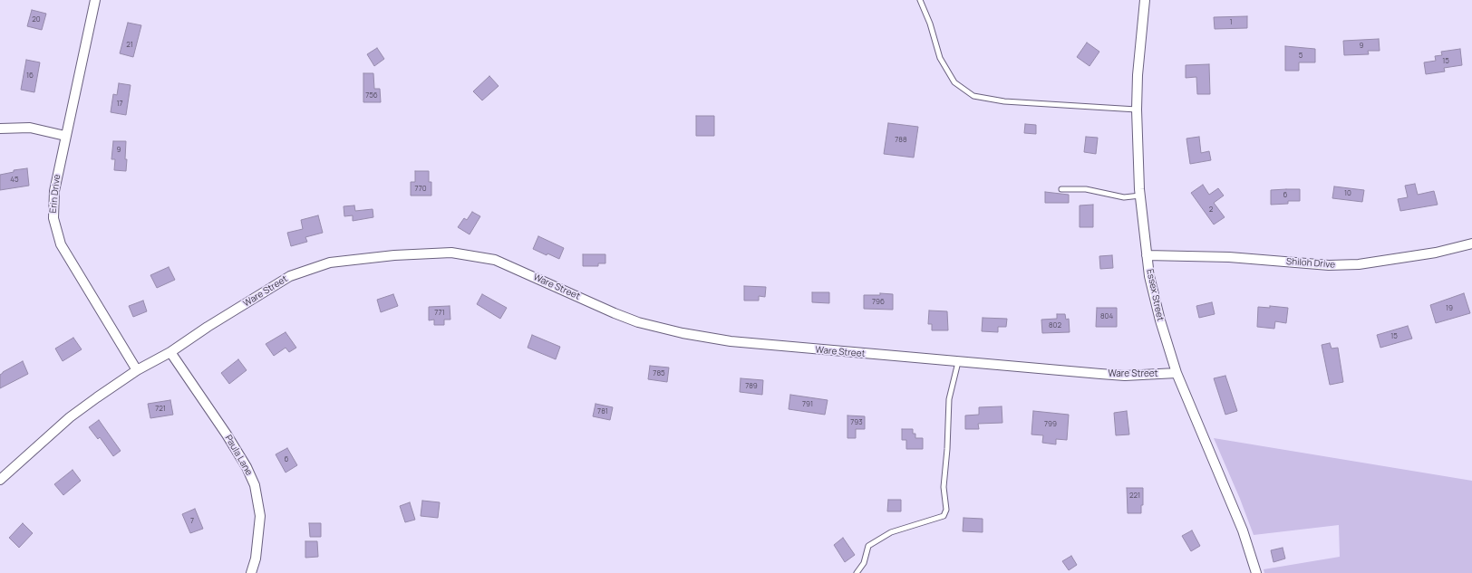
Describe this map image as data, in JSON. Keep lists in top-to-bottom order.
{
  "streets": {
    "street": [
      "Erin Drive",
      "Shiloh Drive",
      "Ware Street",
      "Essex Street",
      "Paula Lane"
    ]
  },
  "crossings": [
    ["Erin Drive", "Ware Street"],
    ["Shiloh Drive", "Essex Street"],
    ["Ware Street", "Essex Street"],
    ["Ware Street", "Paula Lane"]
  ],
  "house_numbers": [
    "20",
    "1",
    "21",
    "9",
    "5",
    "15",
    "16",
    "756",
    "17",
    "788",
    "9",
    "45",
    "770",
    "10",
    "6",
    "2",
    "796",
    "19",
    "771",
    "804",
    "802",
    "15",
    "785",
    "789",
    "791",
    "721",
    "781",
    "793",
    "799",
    "6",
    "221",
    "7"
  ]
}
